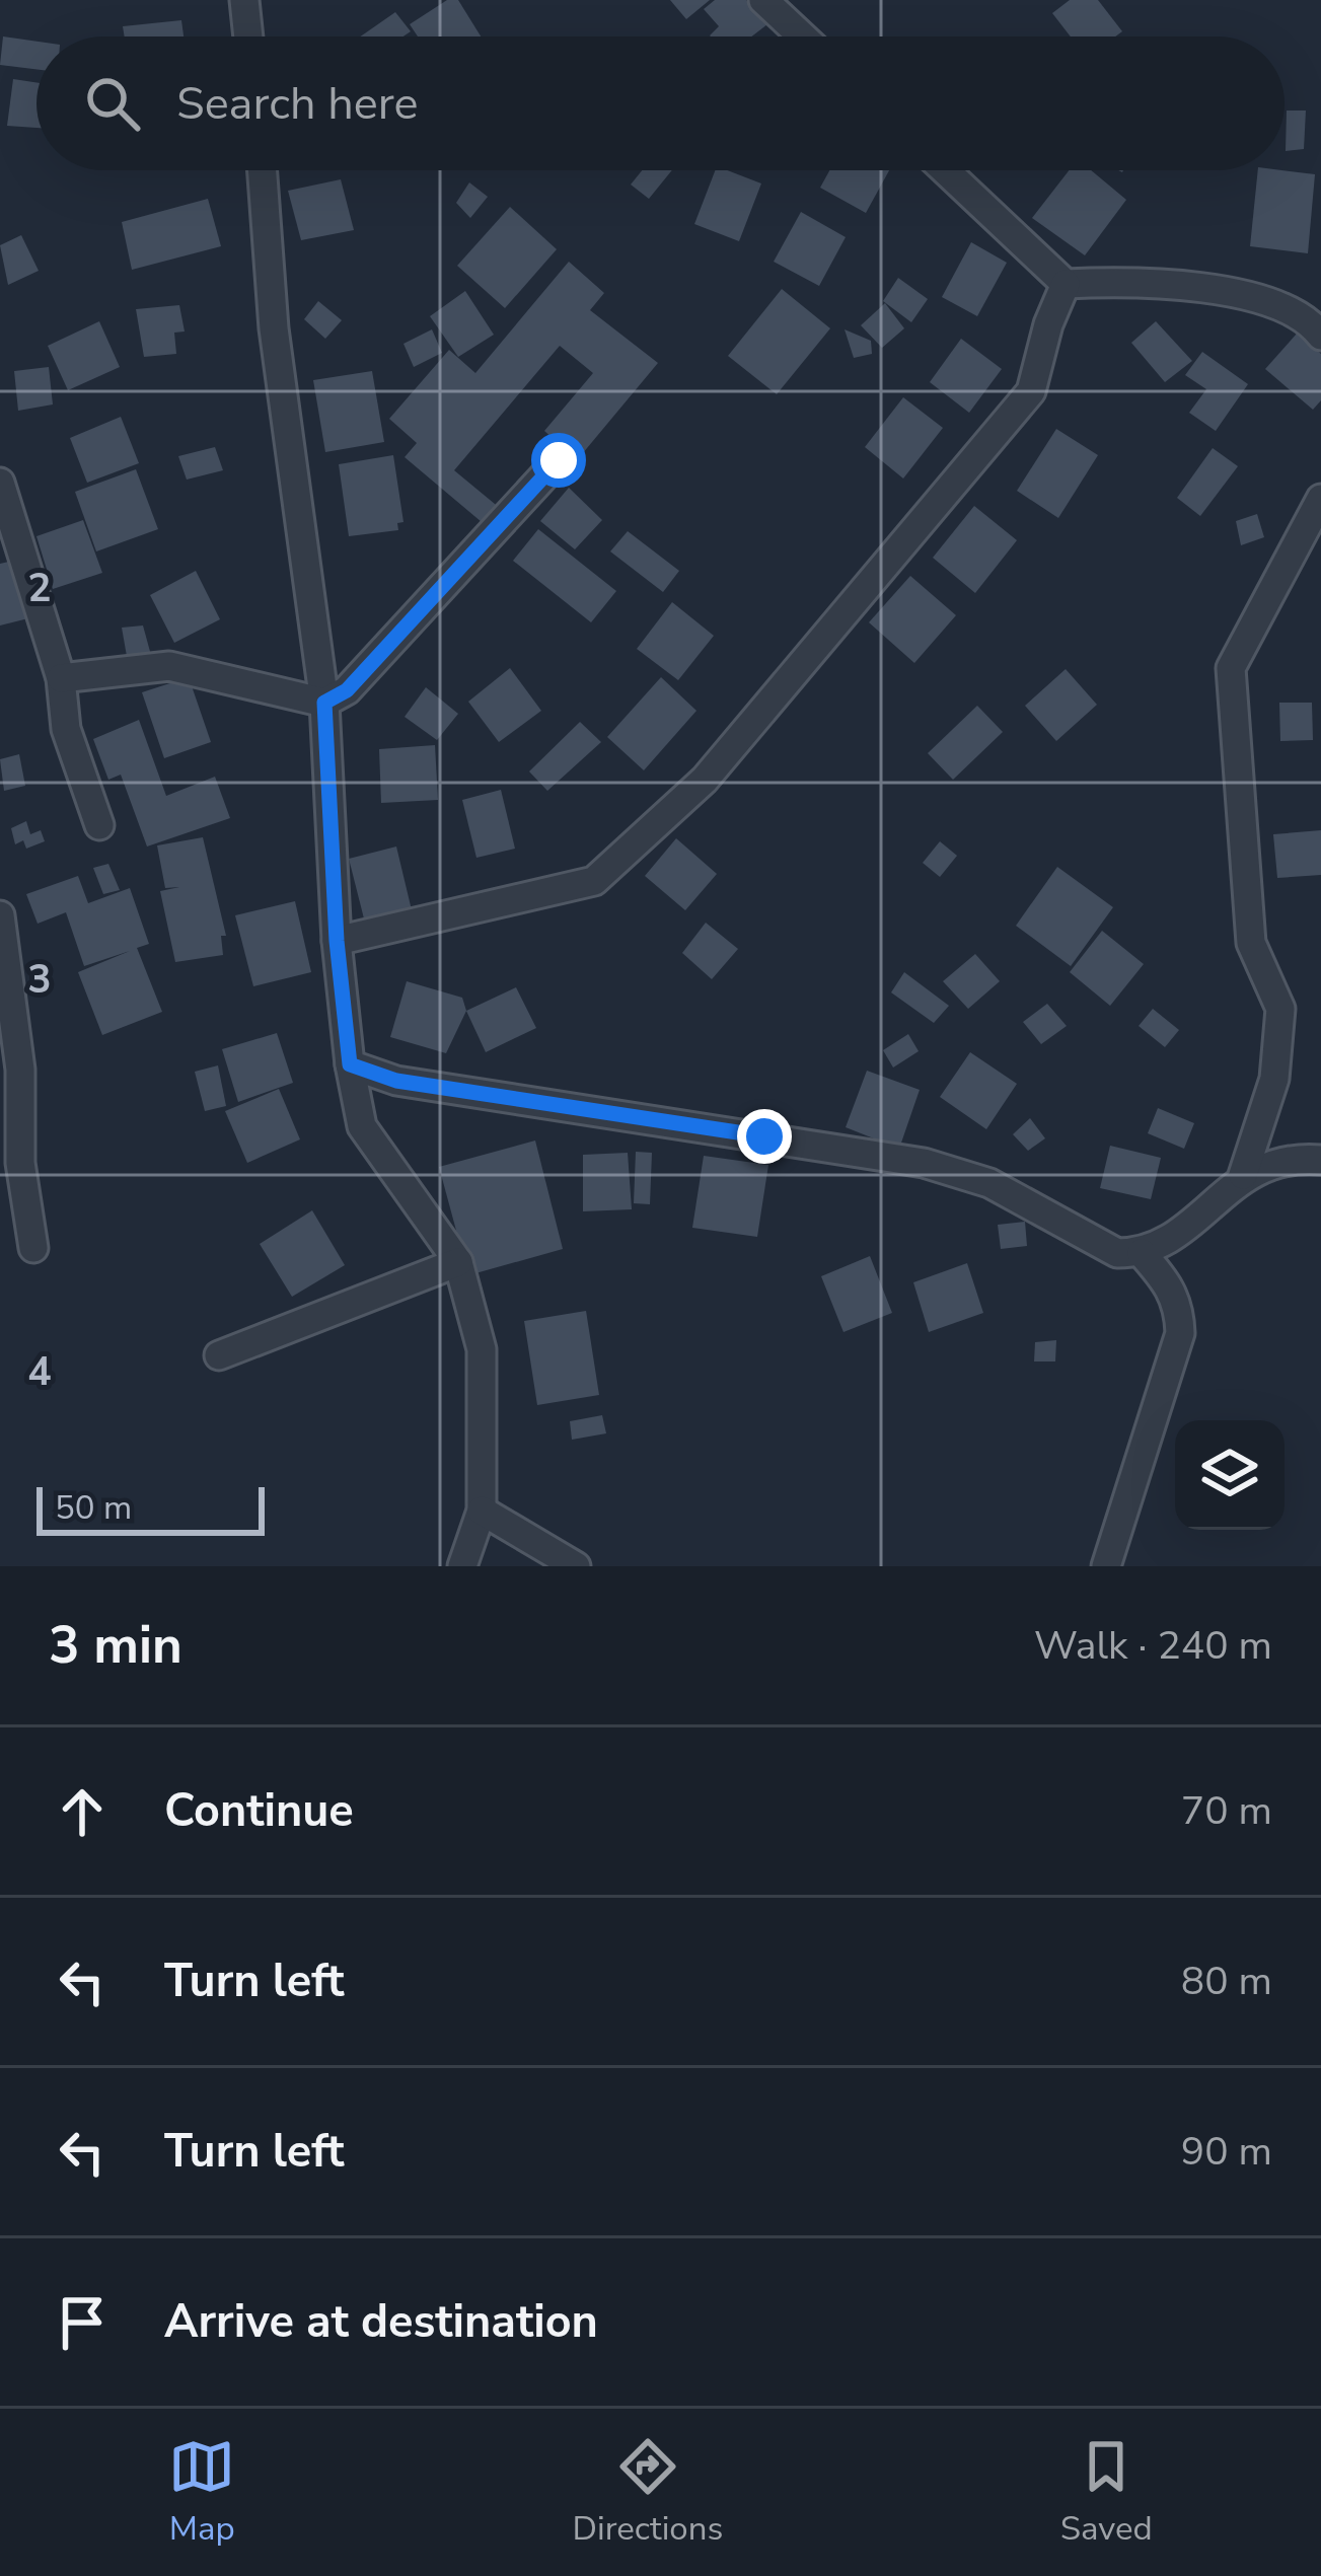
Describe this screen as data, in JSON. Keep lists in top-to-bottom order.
{
  "scale_bar": "50 m",
  "page": {
    "search": "Search here",
    "scale": "50 m",
    "heading": ["3 min", "Walk · 240 m"],
    "list": [
      ["Continue", "70 m"],
      ["Turn left", "80 m"],
      ["Turn left", "90 m"],
      "Arrive at destination"
    ],
    "nav": ["Map", "Directions", "Saved"]
  },
  "grid": {
    "rows": ["2", "3", "4"]
  }
}
